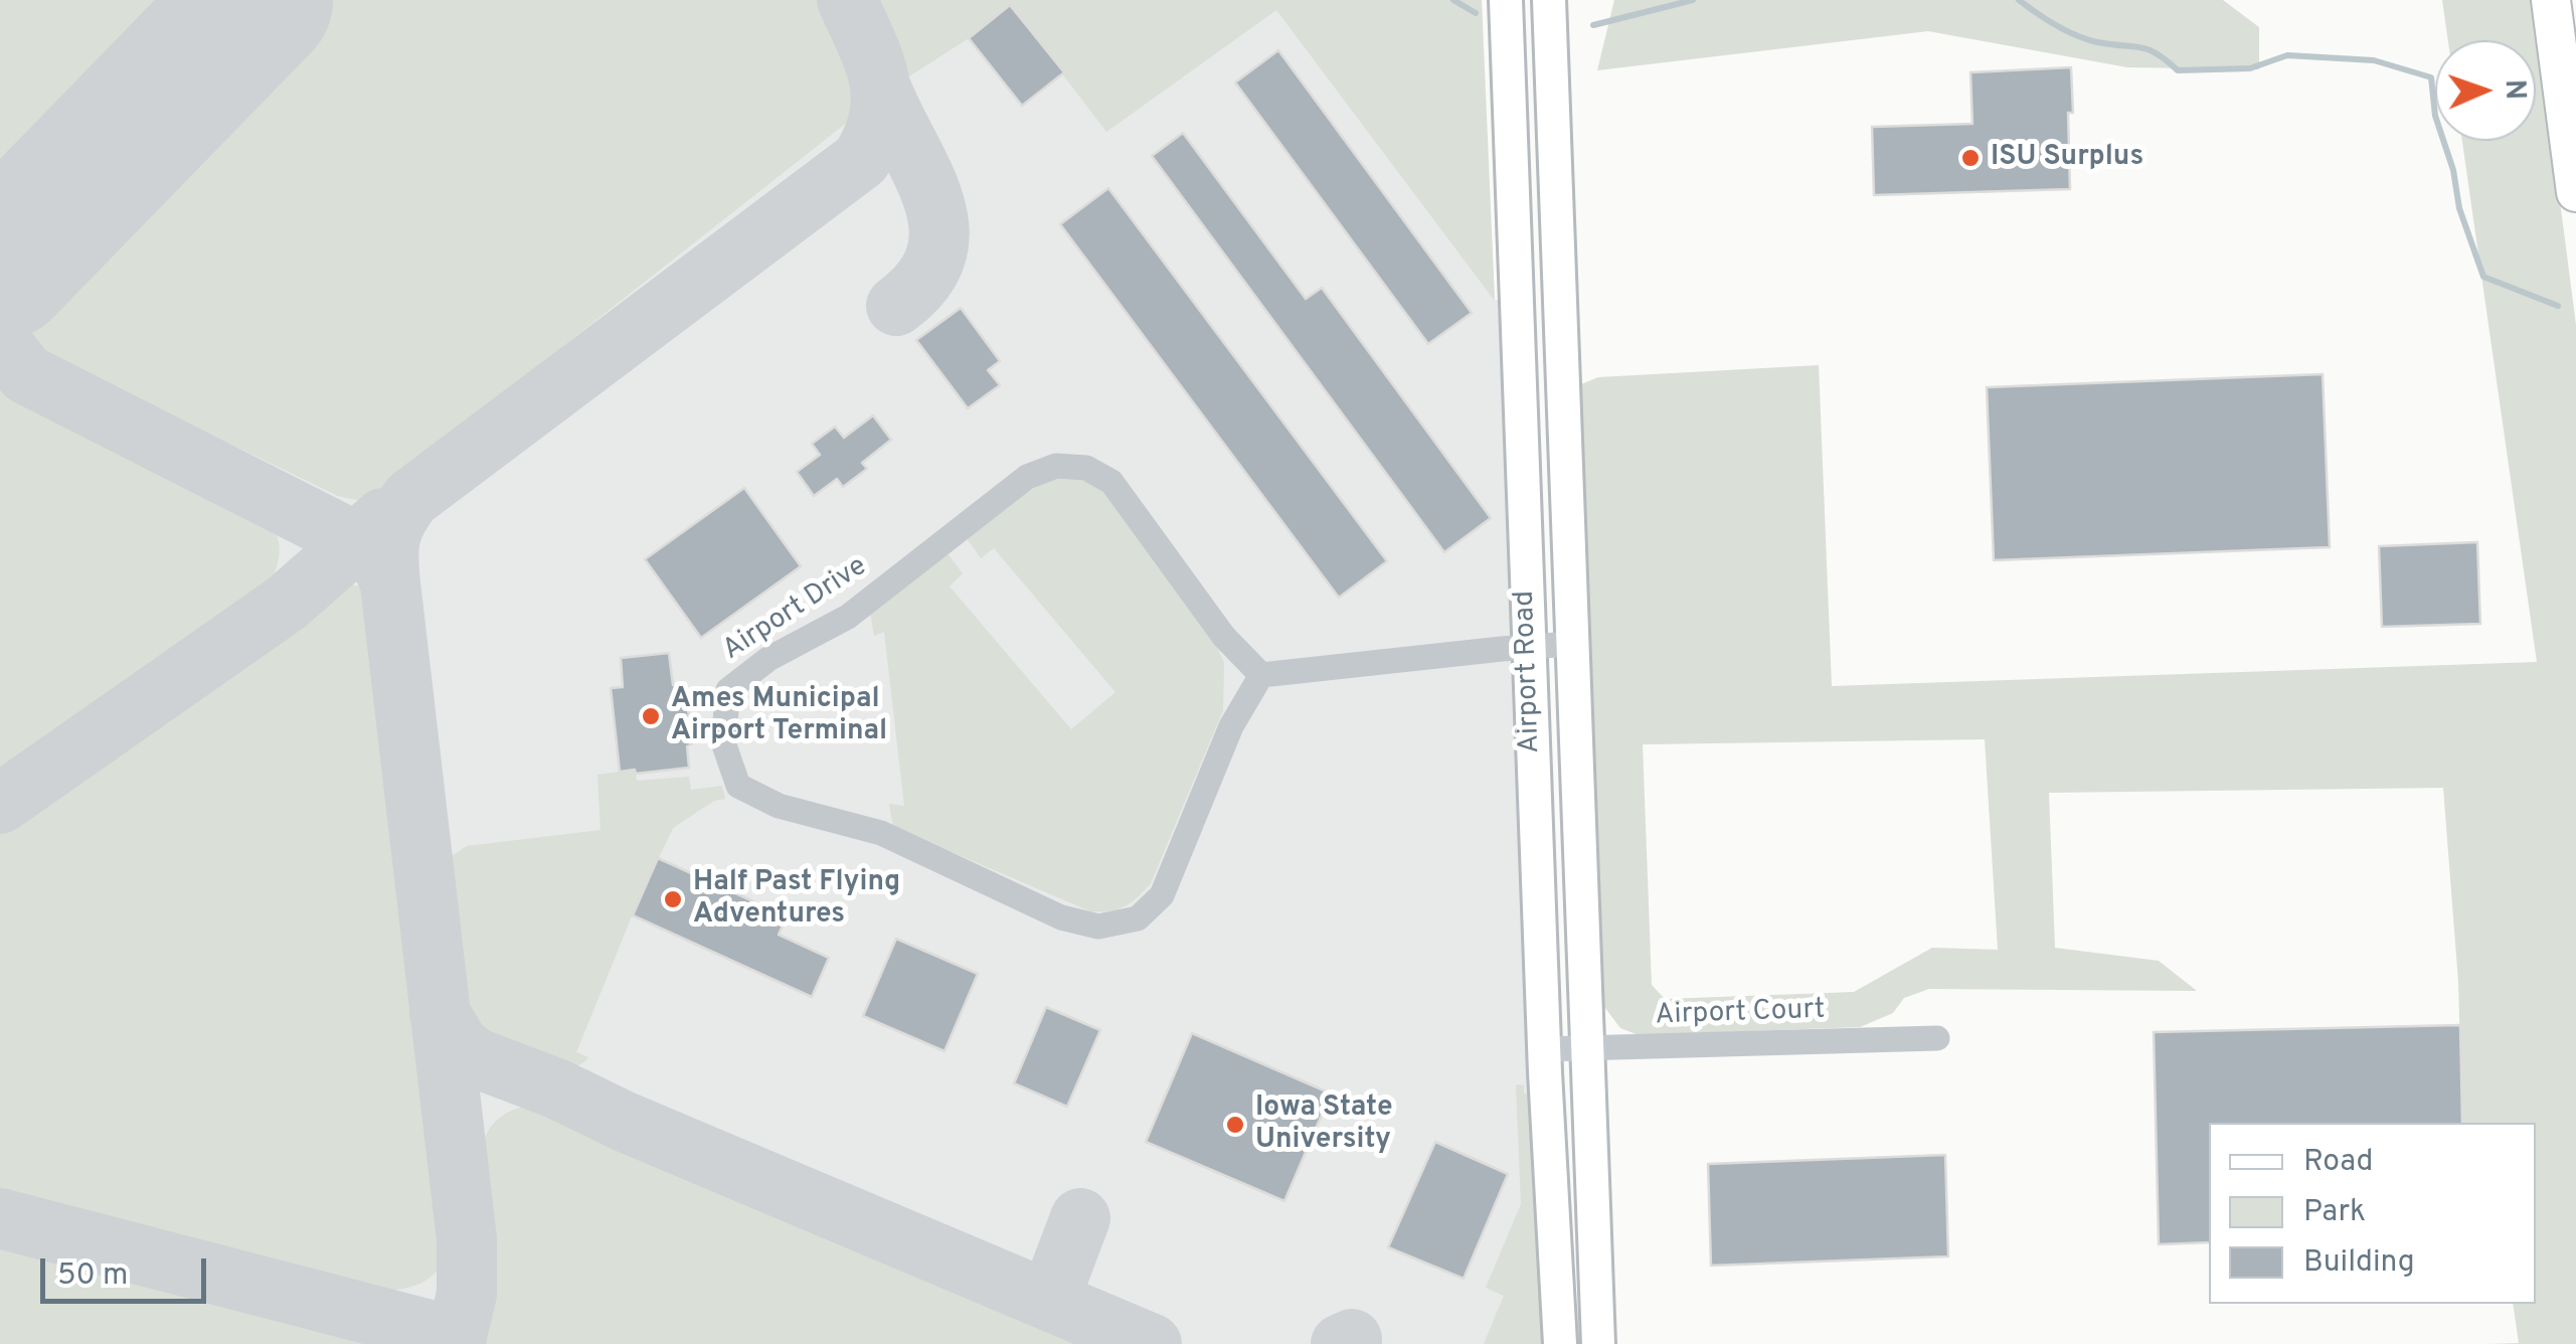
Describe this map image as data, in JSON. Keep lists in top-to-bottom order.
{
  "streets": {
    "main road": ["Airport Road"],
    "street": ["Airport Drive", "Airport Court"]
  },
  "crossings": [
    ["Airport Road", "Airport Court"]
  ],
  "places": [
    "ISU Surplus",
    "Ames Municipal Airport Terminal",
    "Half Past Flying Adventures",
    "Iowa State University"
  ],
  "legend": ["Road", "Park", "Building"],
  "scale_bar": "50 m",
  "north": "right"
}
